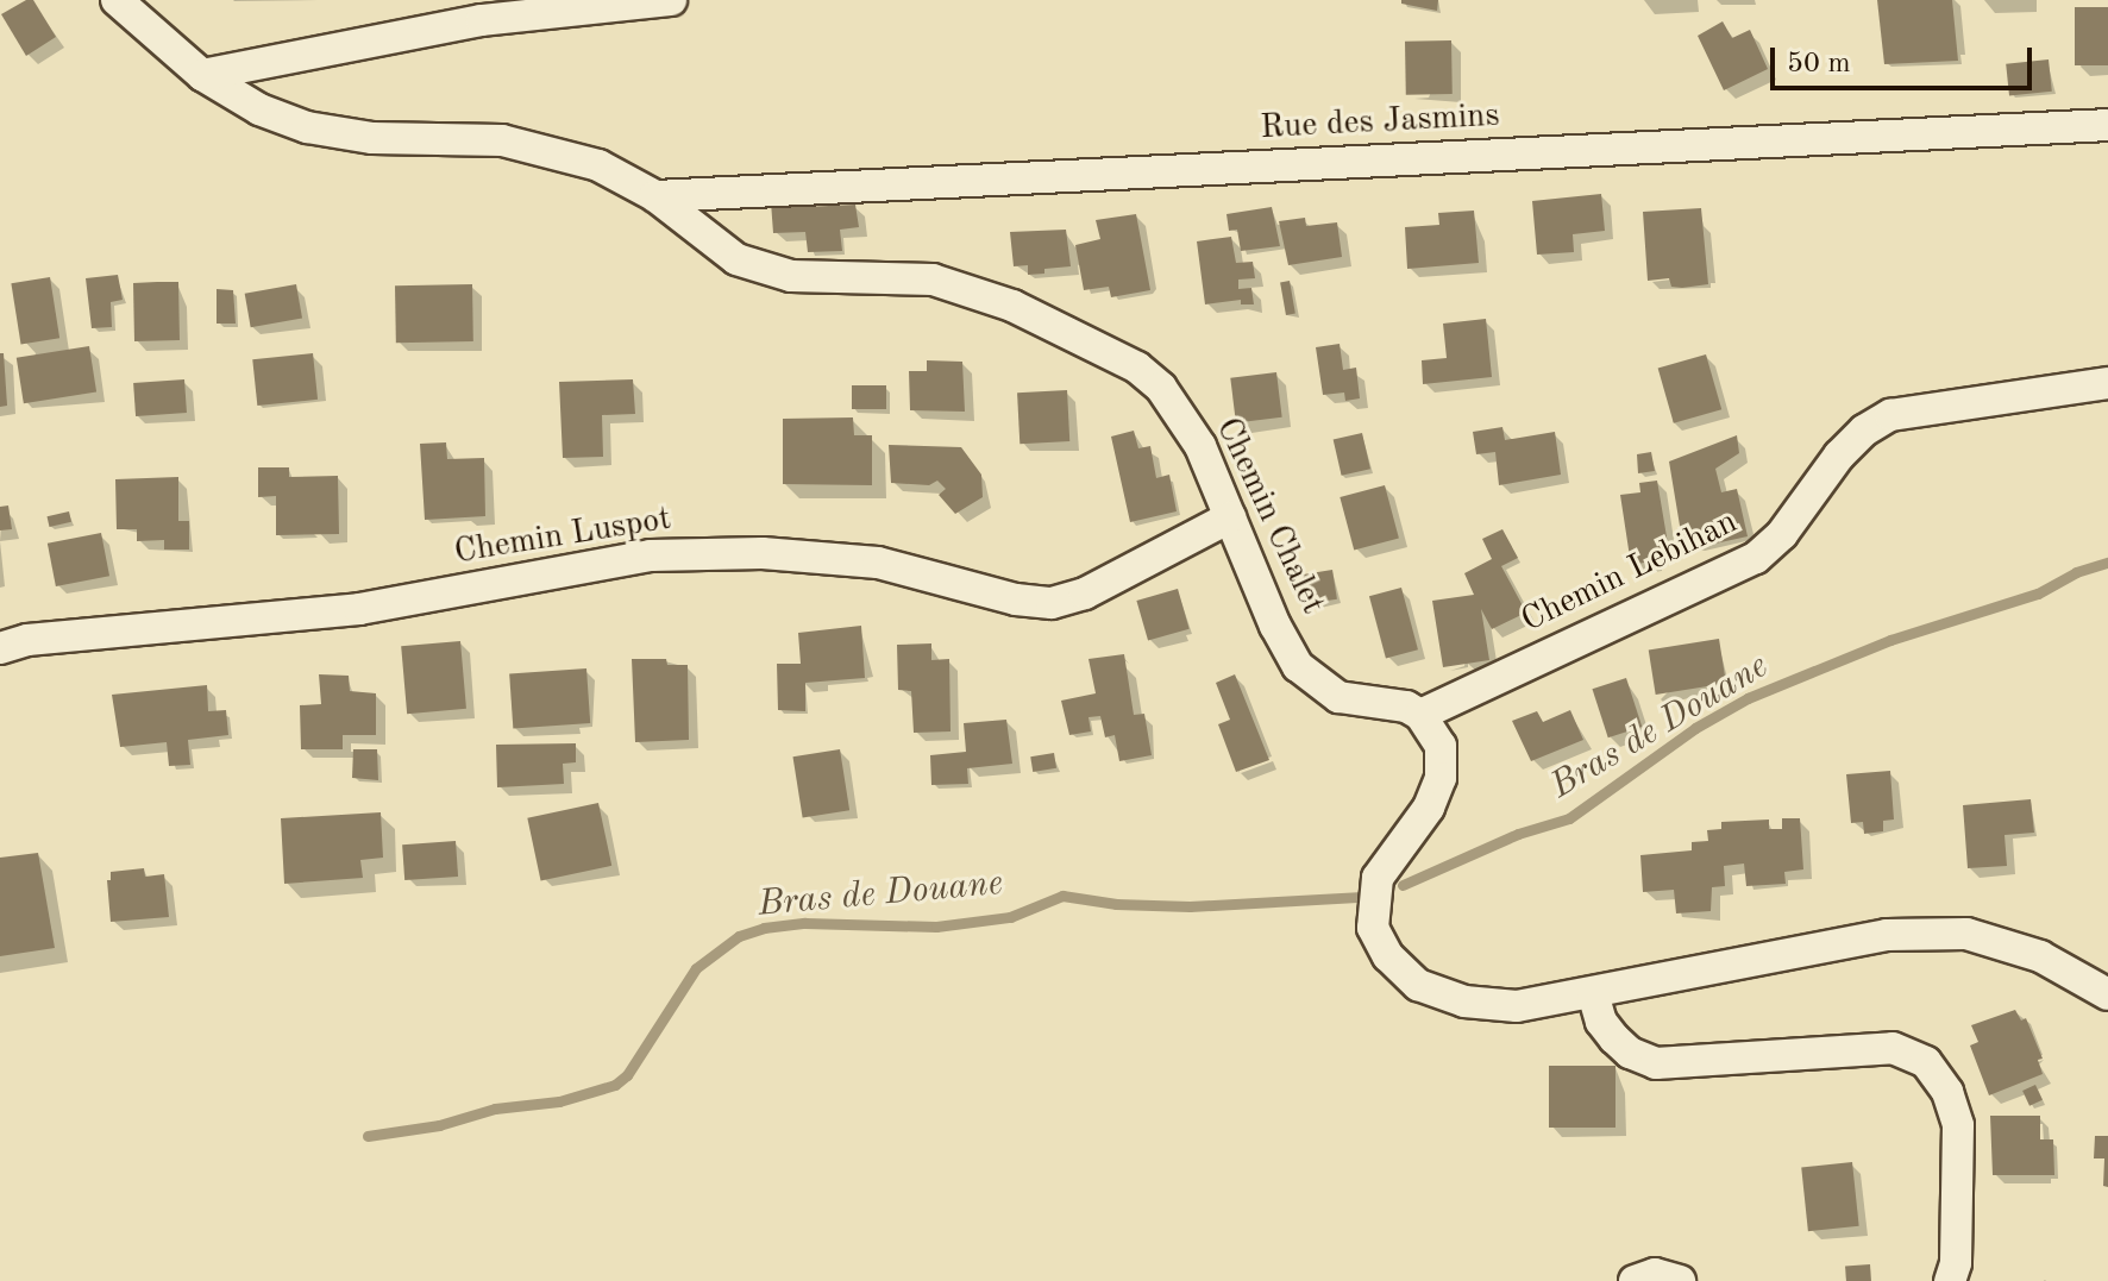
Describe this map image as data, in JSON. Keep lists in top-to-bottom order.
{
  "streets": {
    "street": [
      "Rue des Jasmins",
      "Chemin Chalet",
      "Chemin Luspot",
      "Chemin Lebihan"
    ]
  },
  "crossings": [
    ["Rue des Jasmins", "Chemin Chalet"],
    ["Chemin Chalet", "Chemin Luspot"],
    ["Chemin Chalet", "Chemin Lebihan"]
  ],
  "water": ["Bras de Douane"],
  "scale_bar": "50 m"
}
